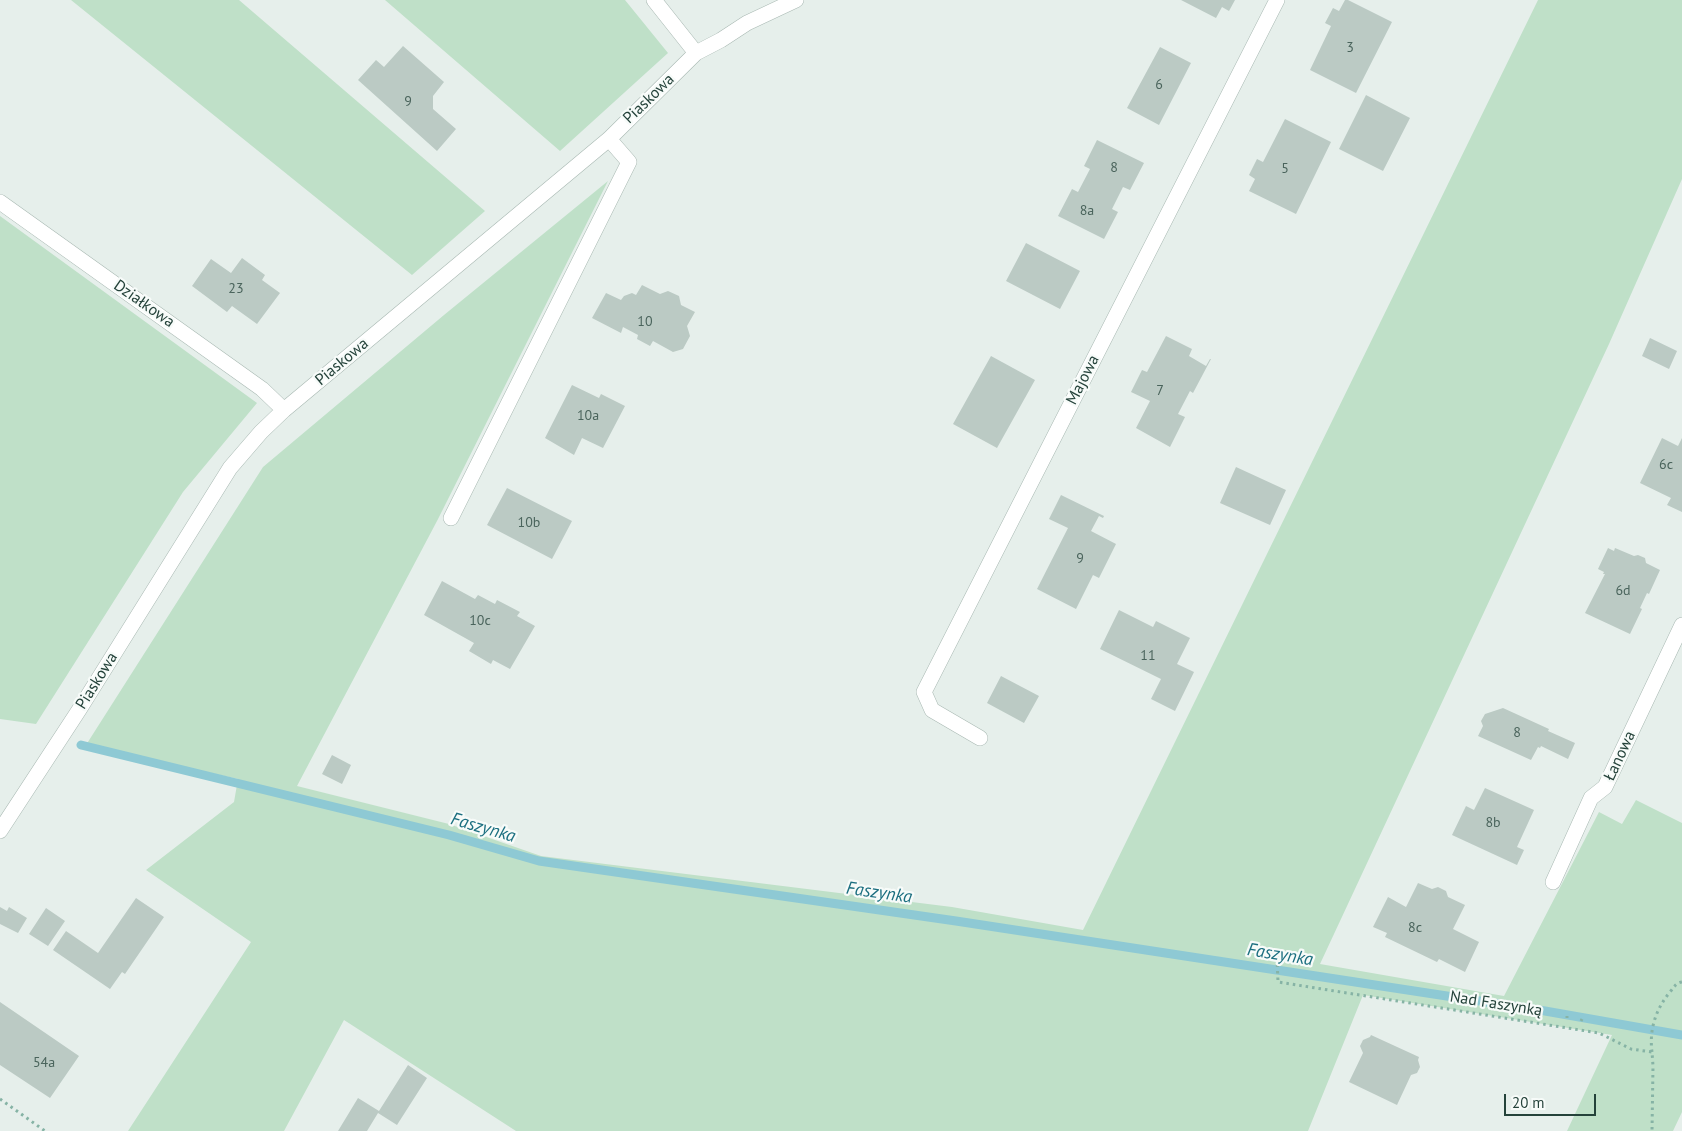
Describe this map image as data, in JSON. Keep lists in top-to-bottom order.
{
  "streets": {
    "street": [
      "Piaskowa",
      "Działkowa",
      "Majowa",
      "Łanowa"
    ],
    "path": ["Nad Faszynką"]
  },
  "crossings": [
    ["Piaskowa", "Działkowa"]
  ],
  "water": ["Faszynka"],
  "house_numbers": [
    "3",
    "6",
    "9",
    "8",
    "5",
    "8a",
    "23",
    "10",
    "7",
    "10a",
    "6c",
    "10b",
    "9",
    "6d",
    "10c",
    "11",
    "8",
    "8b",
    "8c",
    "54a"
  ],
  "scale_bar": "20 m"
}
